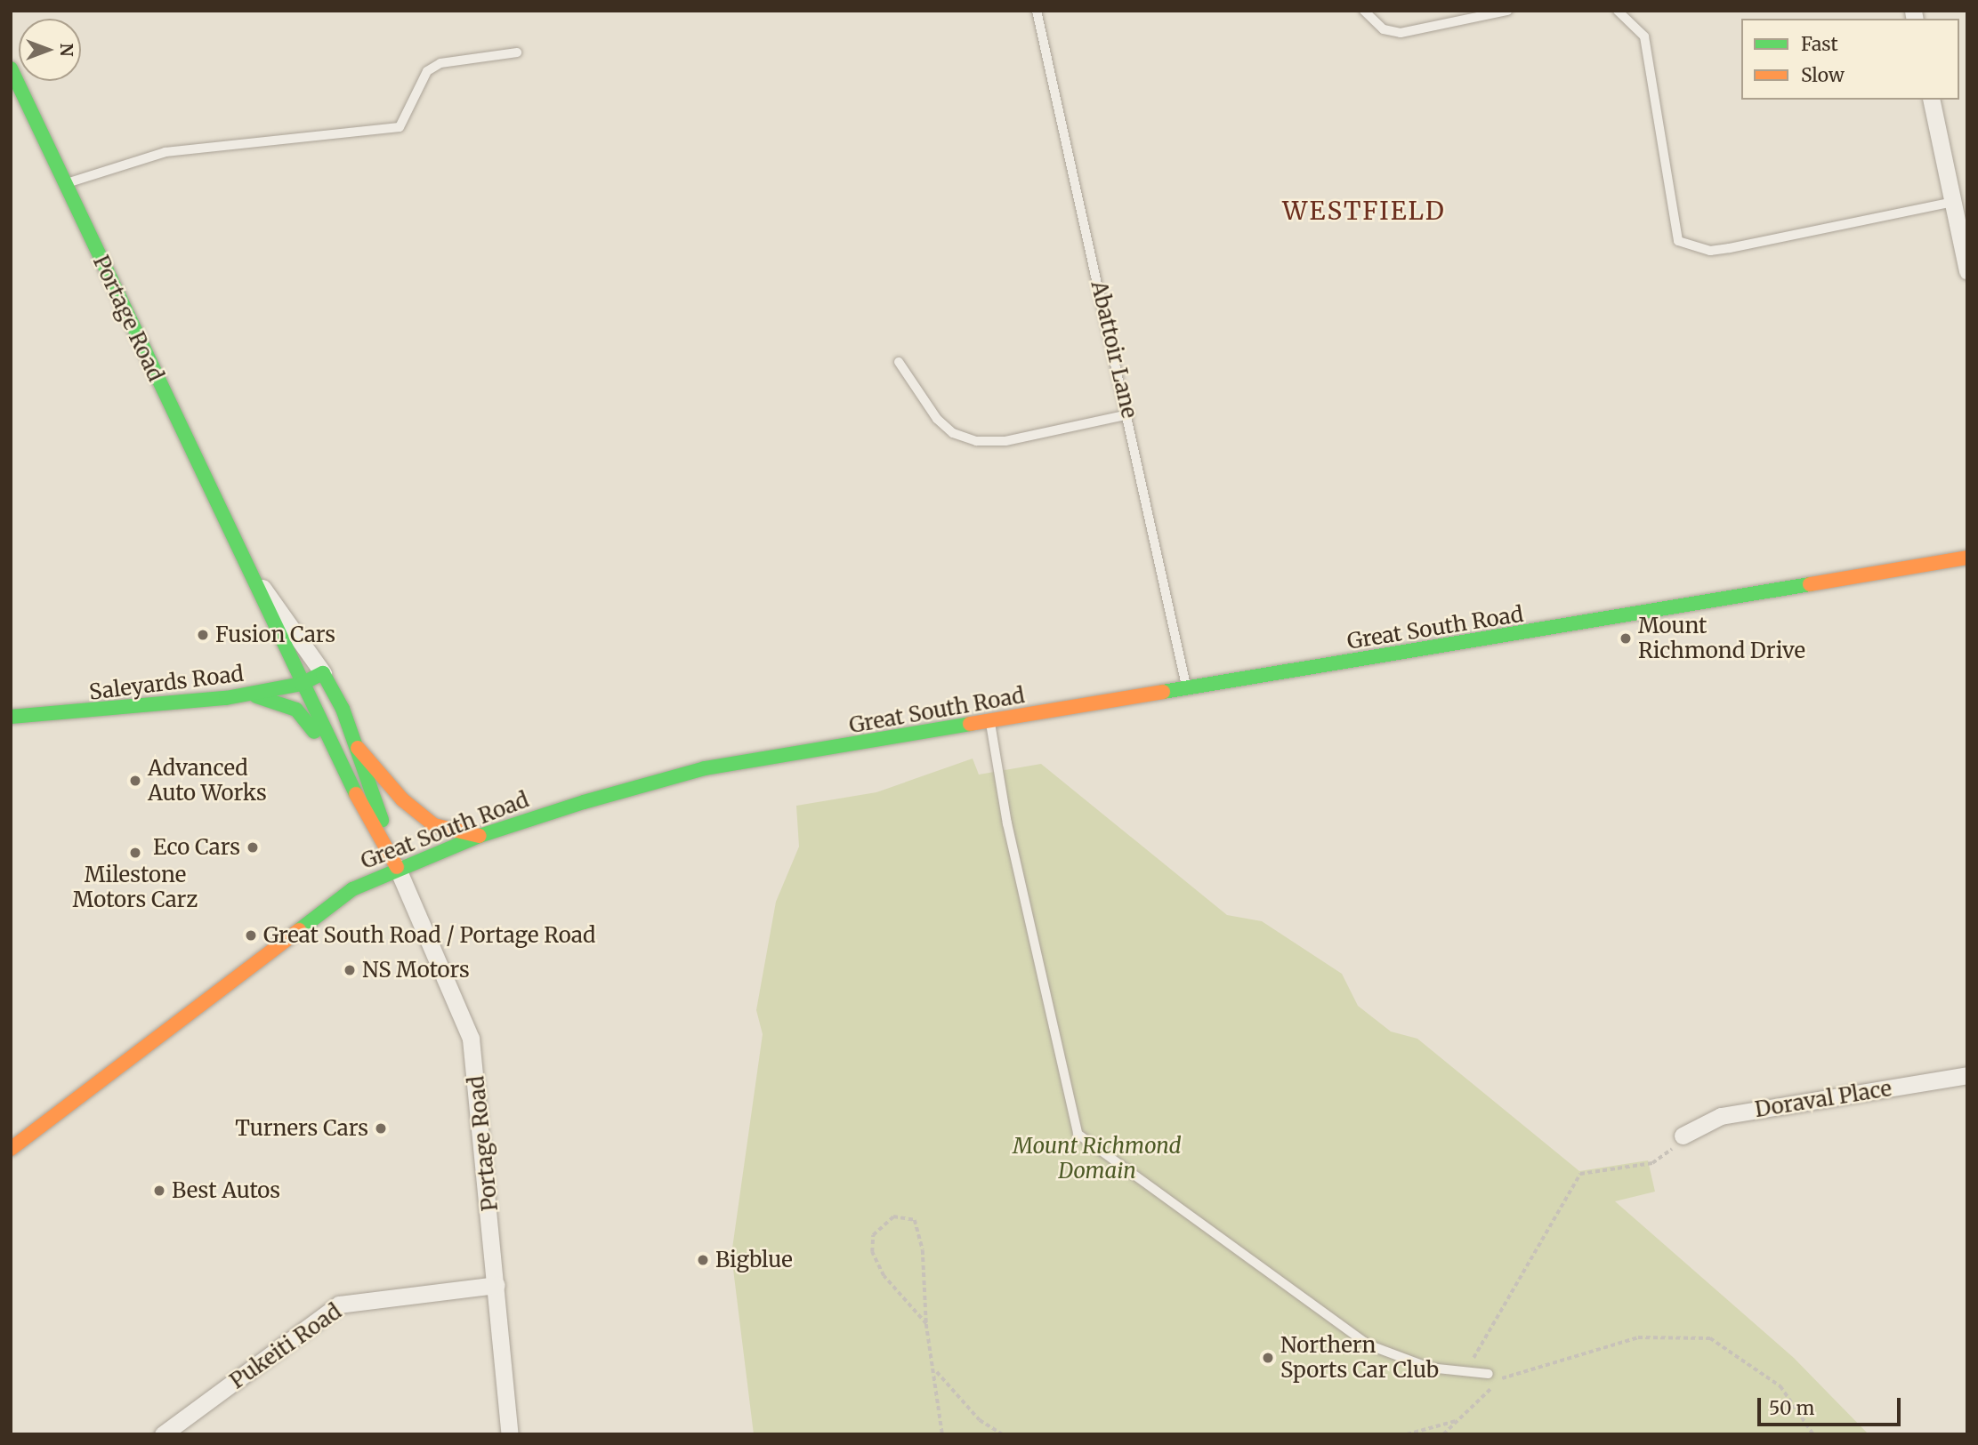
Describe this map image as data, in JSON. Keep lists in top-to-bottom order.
{
  "streets": {
    "main road": ["Portage Road", "Great South Road", "Saleyards Road"],
    "street": ["Doraval Place", "Pukeiti Road"],
    "lane": ["Abattoir Lane"]
  },
  "crossings": [
    ["Portage Road", "Great South Road"],
    ["Portage Road", "Saleyards Road"],
    ["Portage Road", "Pukeiti Road"],
    ["Abattoir Lane", "Great South Road"]
  ],
  "districts": ["WESTFIELD"],
  "parks": ["Mount Richmond Domain"],
  "places": [
    "Fusion Cars",
    "Mount Richmond Drive",
    "Advanced Auto Works",
    "Eco Cars",
    "Milestone Motors Carz",
    "Great South Road / Portage Road",
    "NS Motors",
    "Turners Cars",
    "Best Autos",
    "Bigblue",
    "Northern Sports Car Club"
  ],
  "legend": ["Fast", "Slow"],
  "scale_bar": "50 m",
  "north": "right"
}
